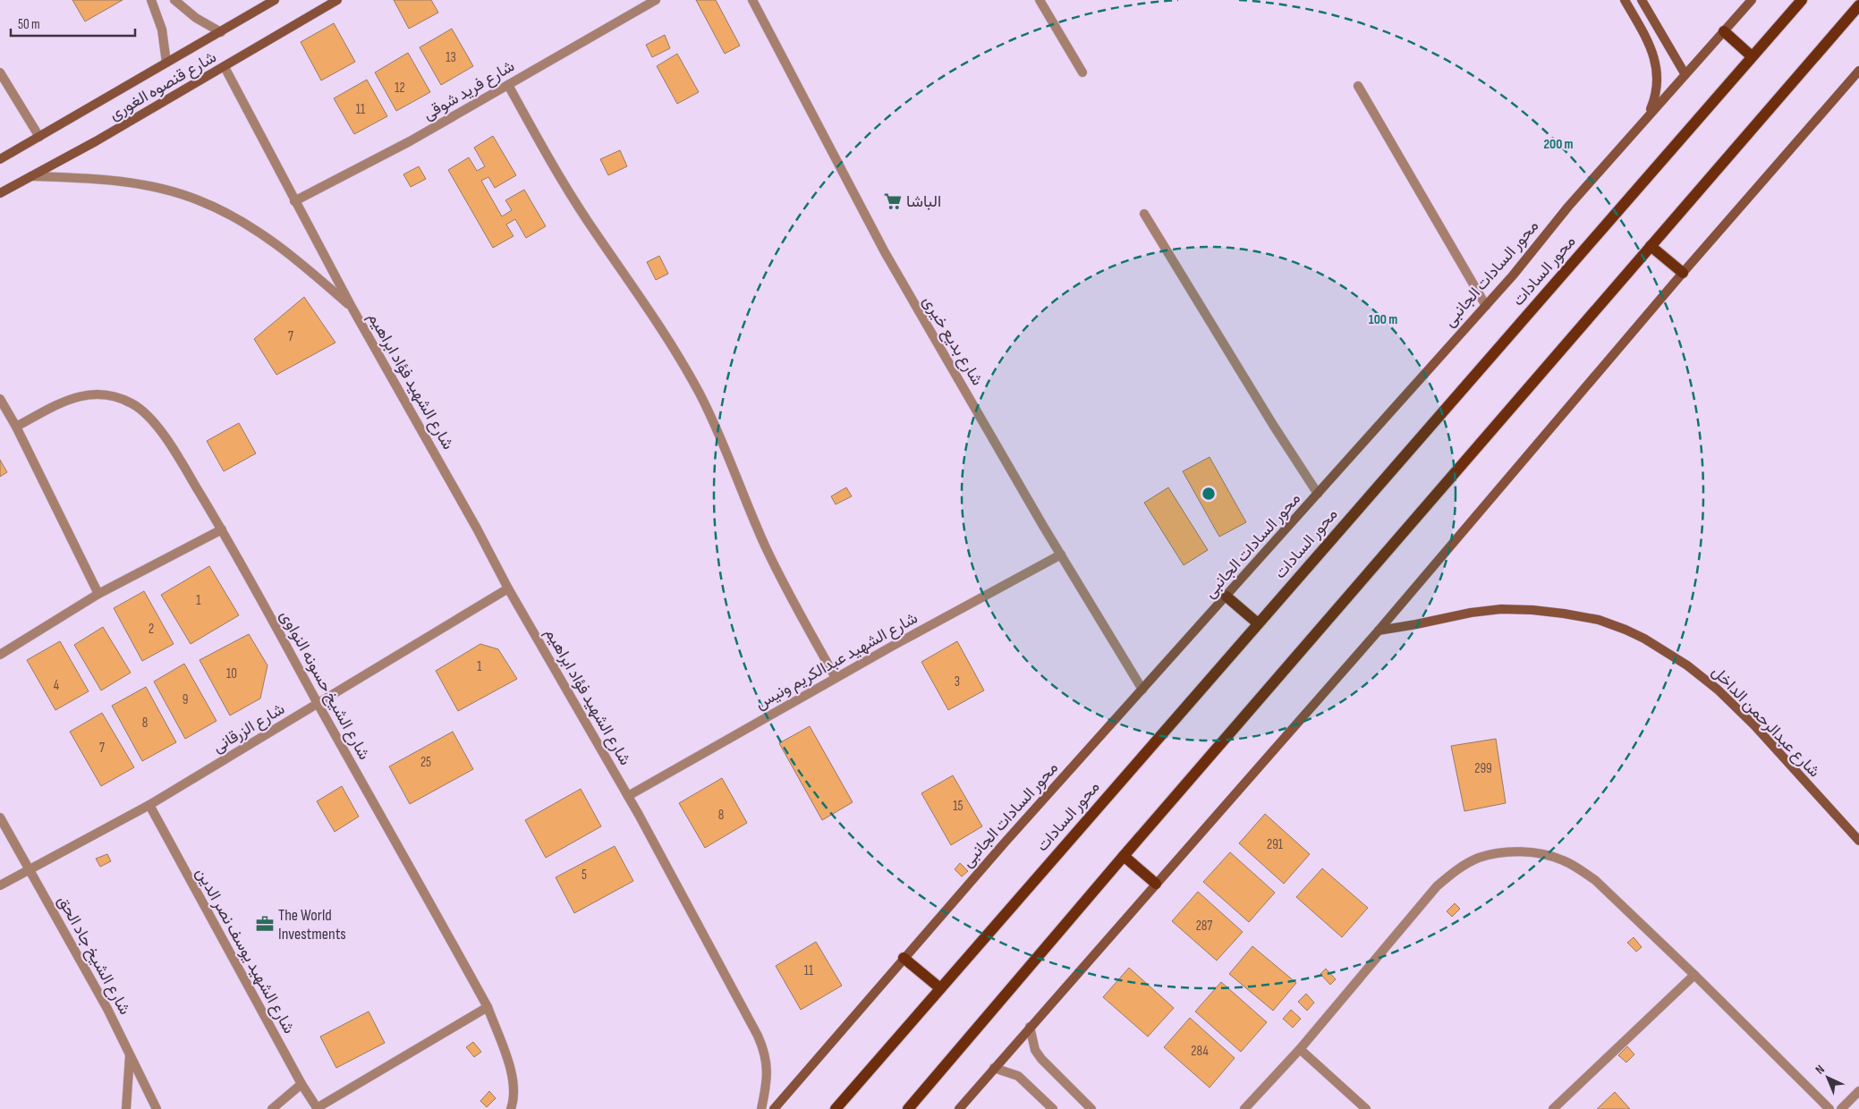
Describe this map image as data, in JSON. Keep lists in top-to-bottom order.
{
  "streets": {
    "main road": ["محور السادات"],
    "street": [
      "شارع قنصوه الغورى",
      "شارع فريد شوقى",
      "محور السادات الجانبى",
      "شارع بديع خيرى",
      "شارع الشهيد فؤاد ابراهيم",
      "شارع الشهيد عبدالكريم ونيس",
      "شارع الشيخ حسونه النواوى",
      "شارع عبدالرحمن الداخل",
      "شارع الزرقانى",
      "شارع الشهيد يوسف نصر الدين",
      "شارع الشيخ جاد الحق"
    ]
  },
  "crossings": [
    ["شارع قنصوه الغورى", "شارع الشهيد فؤاد ابراهيم"],
    ["شارع فريد شوقى", "شارع الشهيد فؤاد ابراهيم"],
    ["محور السادات الجانبى", "شارع بديع خيرى"],
    ["شارع بديع خيرى", "شارع الشهيد عبدالكريم ونيس"],
    ["شارع الشهيد فؤاد ابراهيم", "شارع الشهيد عبدالكريم ونيس"],
    ["شارع الشهيد فؤاد ابراهيم", "شارع الزرقانى"],
    ["شارع الشيخ حسونه النواوى", "شارع الزرقانى"],
    ["شارع الزرقانى", "شارع الشهيد يوسف نصر الدين"],
    ["شارع الزرقانى", "شارع الشيخ جاد الحق"]
  ],
  "places": {
    "supermarket": ["الباشا"],
    "office": ["The World Investments"]
  },
  "house_numbers": [
    "13",
    "12",
    "11",
    "7",
    "1",
    "2",
    "1",
    "10",
    "3",
    "4",
    "9",
    "8",
    "7",
    "25",
    "299",
    "15",
    "8",
    "291",
    "5",
    "287",
    "11",
    "284"
  ],
  "scale_bar": "50 m",
  "north": "top left",
  "rings": ["200 m", "100 m"]
}
